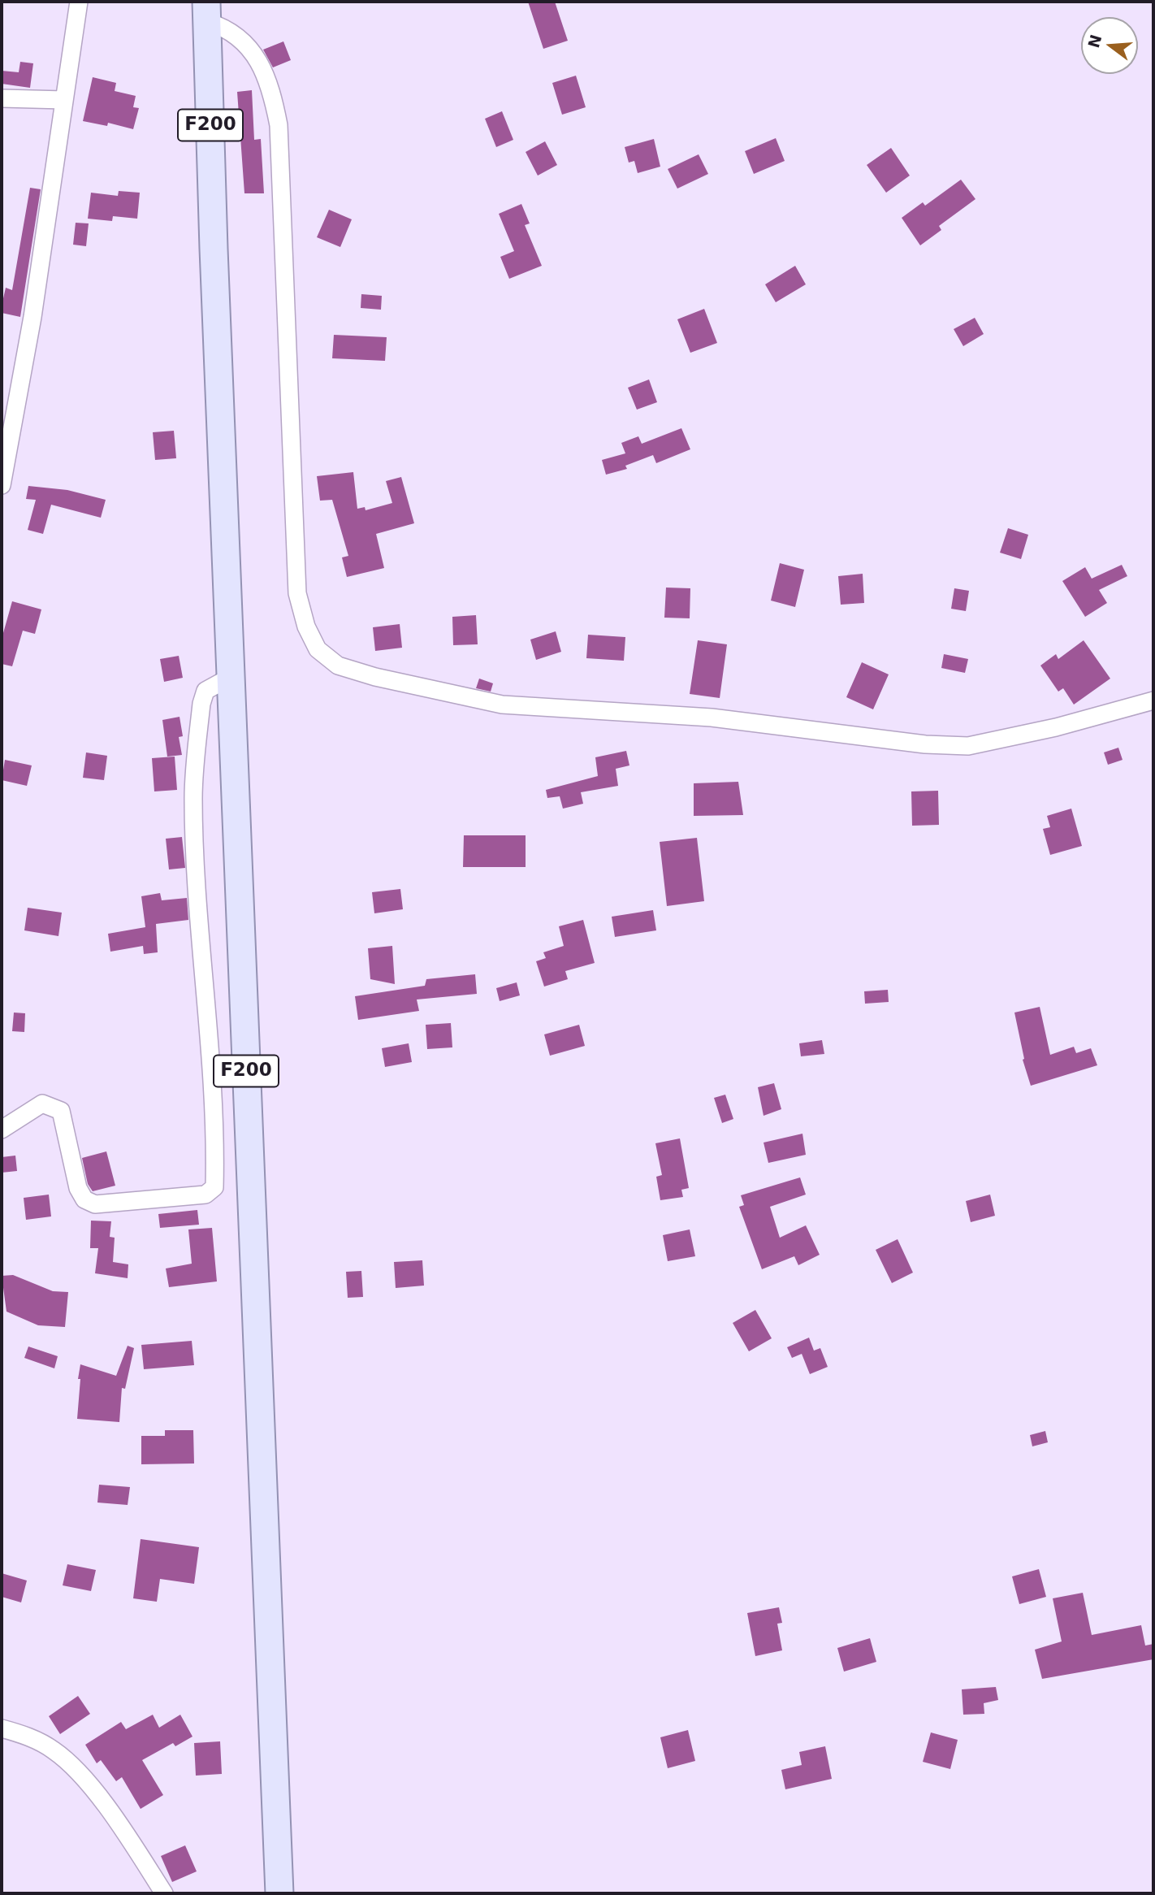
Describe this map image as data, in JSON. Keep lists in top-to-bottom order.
{
  "streets": {
    "main road": ["F200"]
  },
  "north": "left"
}
